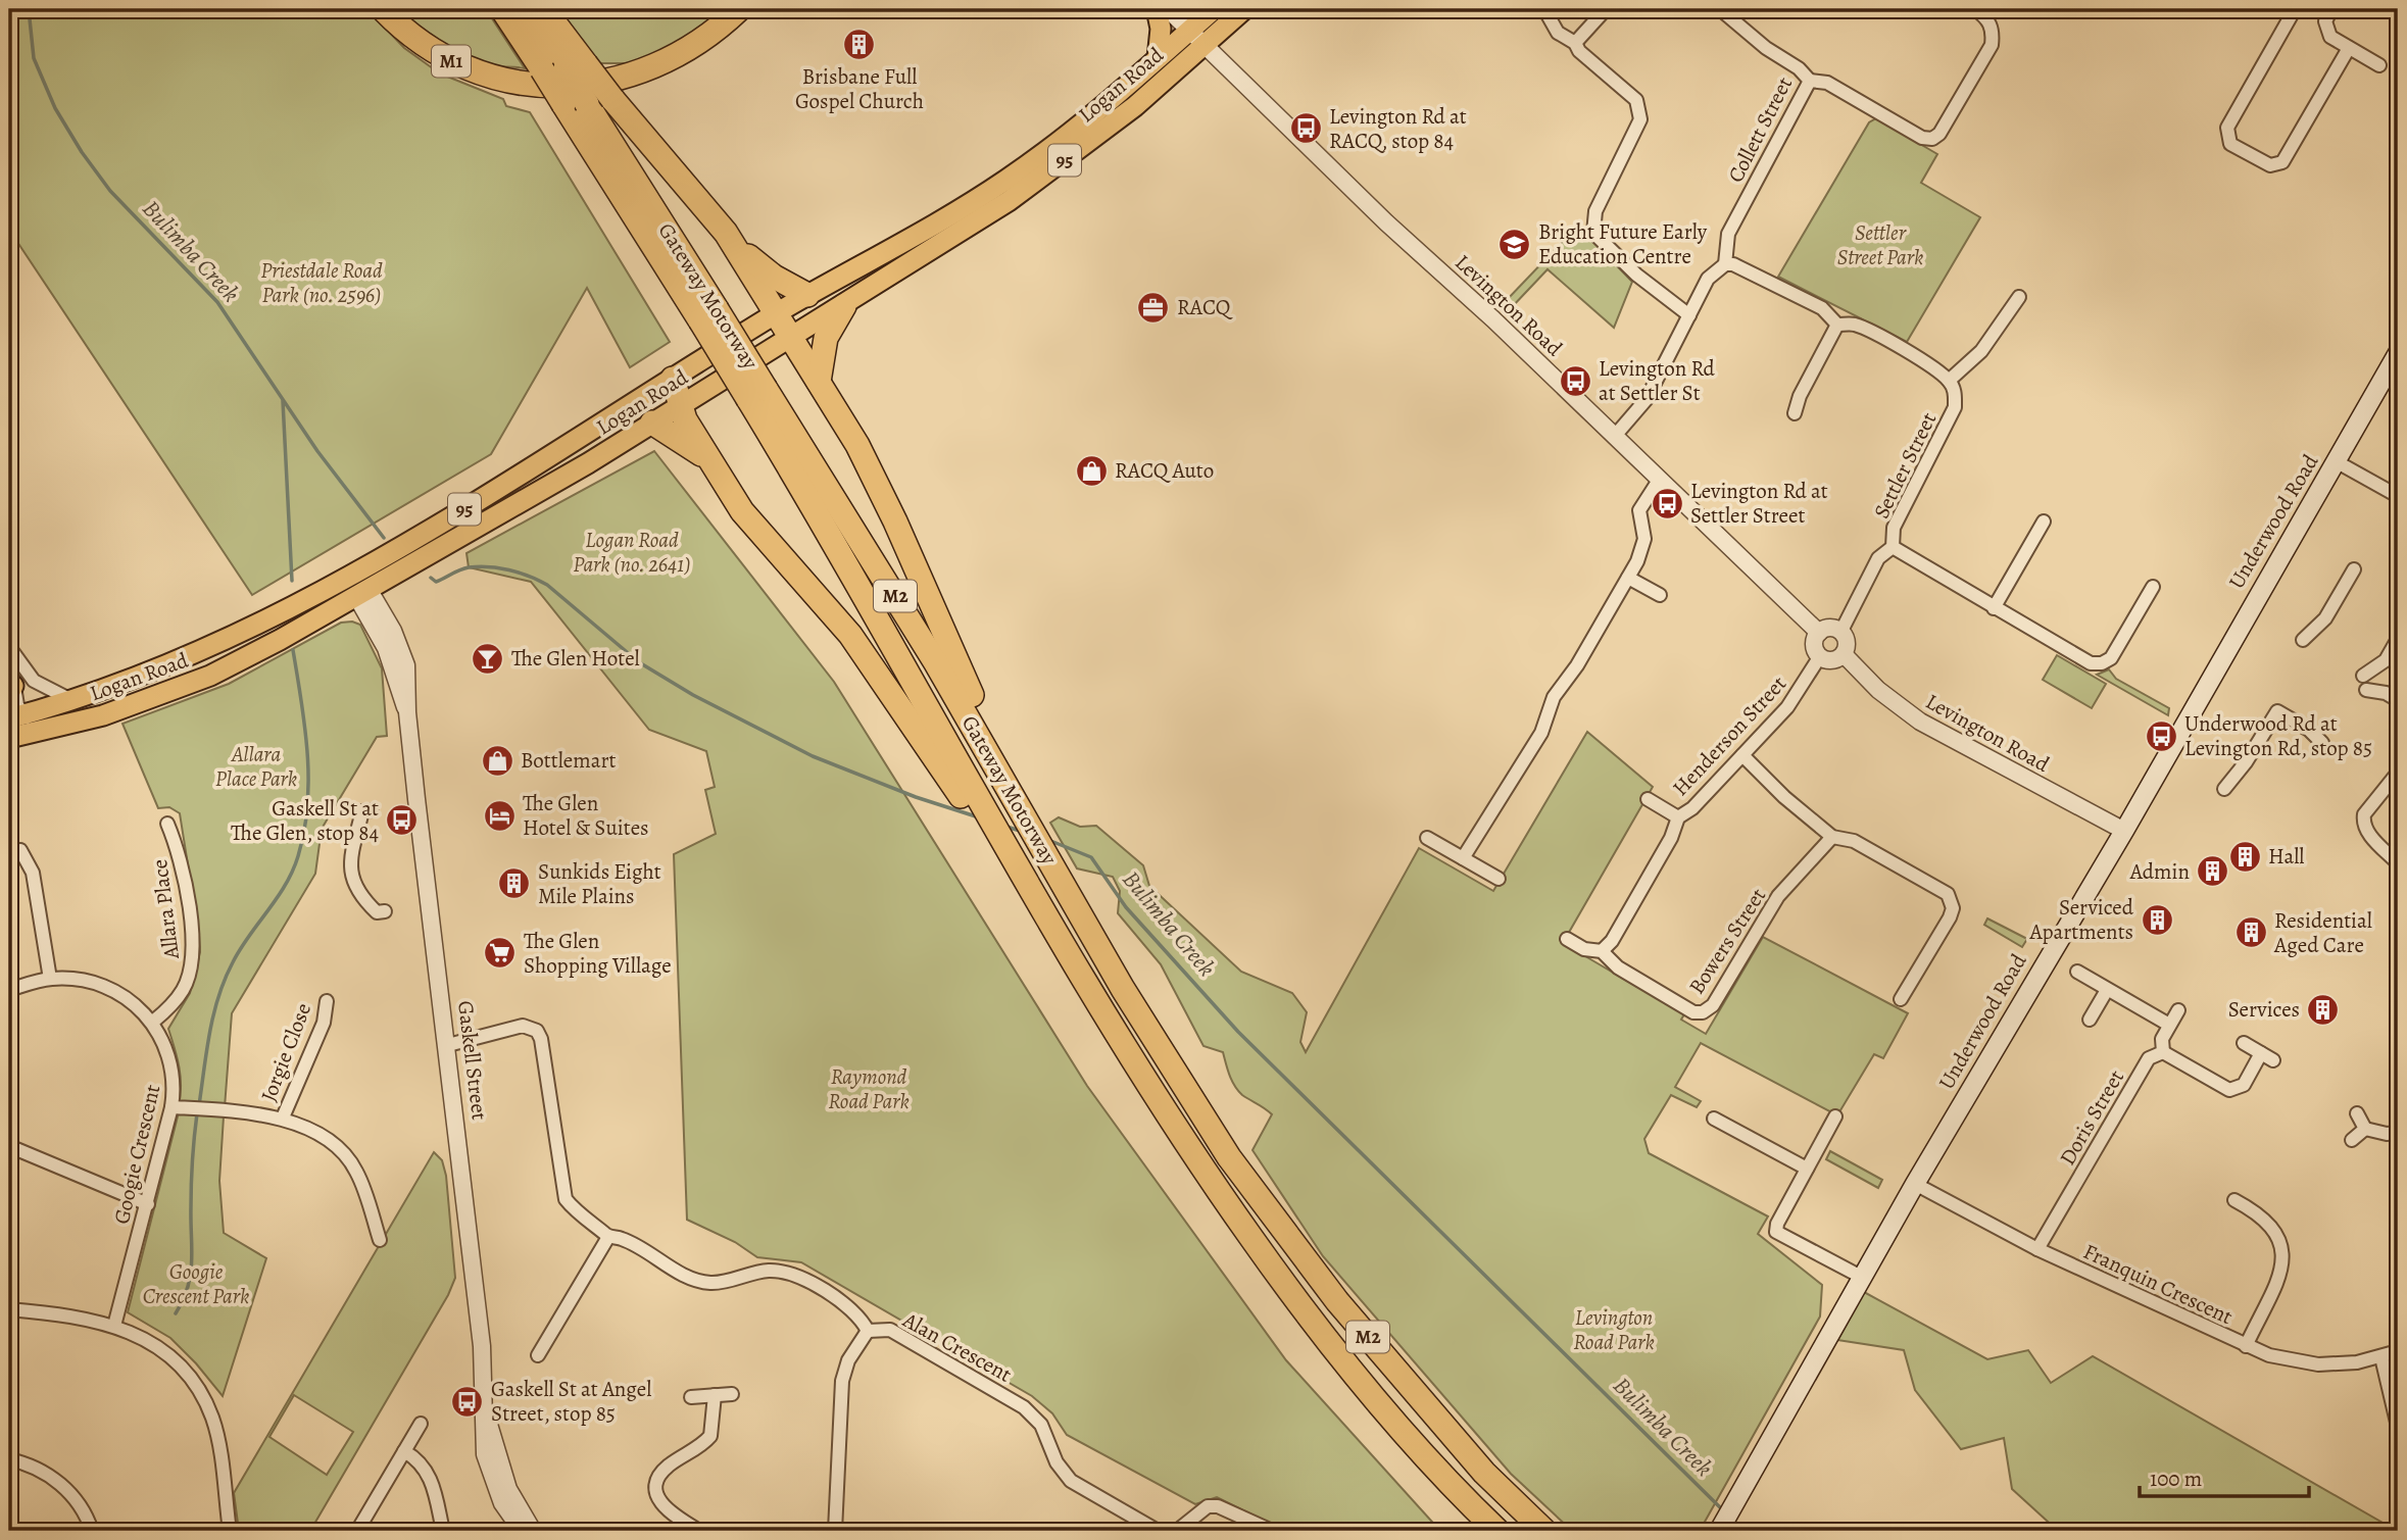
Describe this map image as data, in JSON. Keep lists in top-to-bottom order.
{
  "streets": {
    "highway": ["M1", "Gateway Motorway", "M2"],
    "main road": ["Logan Road", "95", "Underwood Road"],
    "street": [
      "Collett Street",
      "Levington Road",
      "Settler Street",
      "Henderson Street",
      "Allara Place",
      "Bowers Street",
      "Jorgie Close",
      "Gaskell Street",
      "Doris Street",
      "Googie Crescent",
      "Franquin Crescent",
      "Alan Crescent"
    ]
  },
  "crossings": [
    ["Logan Road", "Levington Road"],
    ["Logan Road", "Gaskell Street"],
    ["Levington Road", "Settler Street"],
    ["Levington Road", "Underwood Road"],
    ["Levington Road", "Henderson Street"],
    ["Settler Street", "Henderson Street"],
    ["Underwood Road", "Franquin Crescent"],
    ["Henderson Street", "Bowers Street"],
    ["Allara Place", "Googie Crescent"],
    ["Gaskell Street", "Alan Crescent"],
    ["Doris Street", "Franquin Crescent"]
  ],
  "water": ["Bulimba Creek"],
  "parks": [
    "Settler Street Park",
    "Priestdale Road Park (no. 2596)",
    "Logan Road Park (no. 2641)",
    "Allara Place Park",
    "Raymond Road Park",
    "Googie Crescent Park",
    "Levington Road Park"
  ],
  "places": {
    "building": [
      "Brisbane Full Gospel Church",
      "Hall",
      "Admin",
      "Sunkids Eight Mile Plains",
      "Serviced Apartments",
      "Residential Aged Care",
      "Services"
    ],
    "bus stop": [
      "Levington Rd at RACQ, stop 84",
      "Levington Rd at Settler St",
      "Levington Rd at Settler Street",
      "Underwood Rd at Levington Rd, stop 85",
      "Gaskell St at The Glen, stop 84",
      "Gaskell St at Angel Street, stop 85"
    ],
    "school or university": ["Bright Future Early Education Centre"],
    "office": ["RACQ"],
    "shop": ["RACQ Auto", "Bottlemart"],
    "bar": ["The Glen Hotel"],
    "hotel": ["The Glen Hotel & Suites"],
    "supermarket": ["The Glen Shopping Village"]
  },
  "scale_bar": "100 m"
}
